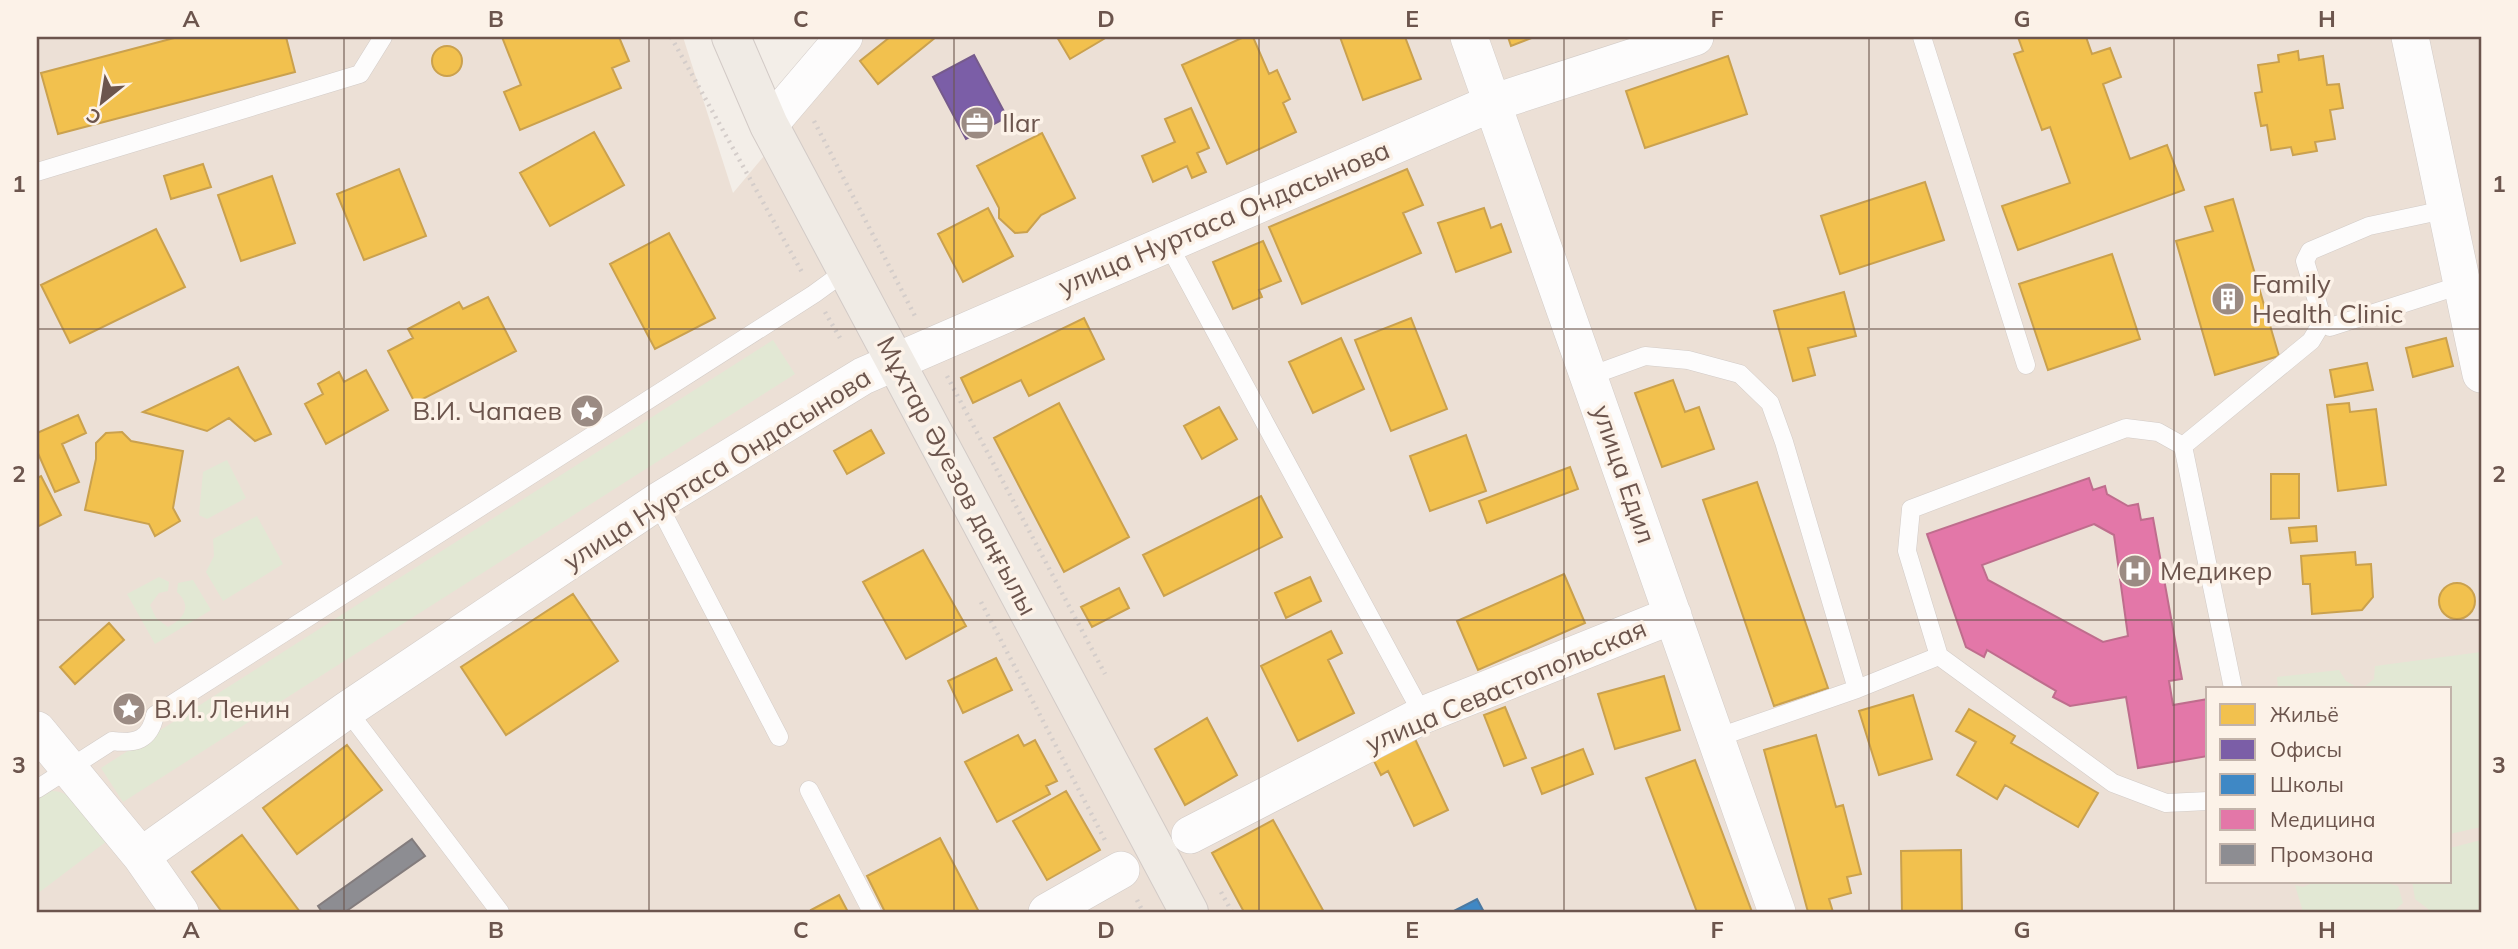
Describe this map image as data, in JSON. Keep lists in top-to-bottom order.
{
  "streets": {
    "main road": ["Мұхтар Әуезов даңғылы"],
    "street": ["улица Нуртаса Ондасынова", "улица Едил", "улица Севастопольская"]
  },
  "crossings": [
    ["улица Нуртаса Ондасынова", "улица Едил"],
    ["улица Нуртаса Ондасынова", "Мұхтар Әуезов даңғылы"],
    ["улица Едил", "улица Севастопольская"]
  ],
  "places": {
    "office": ["Ilar"],
    "building": ["Family Health Clinic"],
    "place": ["В.И. Чапаев", "В.И. Ленин"],
    "hospital": ["Медикер"]
  },
  "legend": [
    "Жильё",
    "Офисы",
    "Школы",
    "Медицина",
    "Промзона"
  ],
  "north": "bottom left",
  "grid": {
    "columns": [
      "A",
      "B",
      "C",
      "D",
      "E",
      "F",
      "G",
      "H"
    ],
    "rows": ["1", "2", "3"]
  }
}
